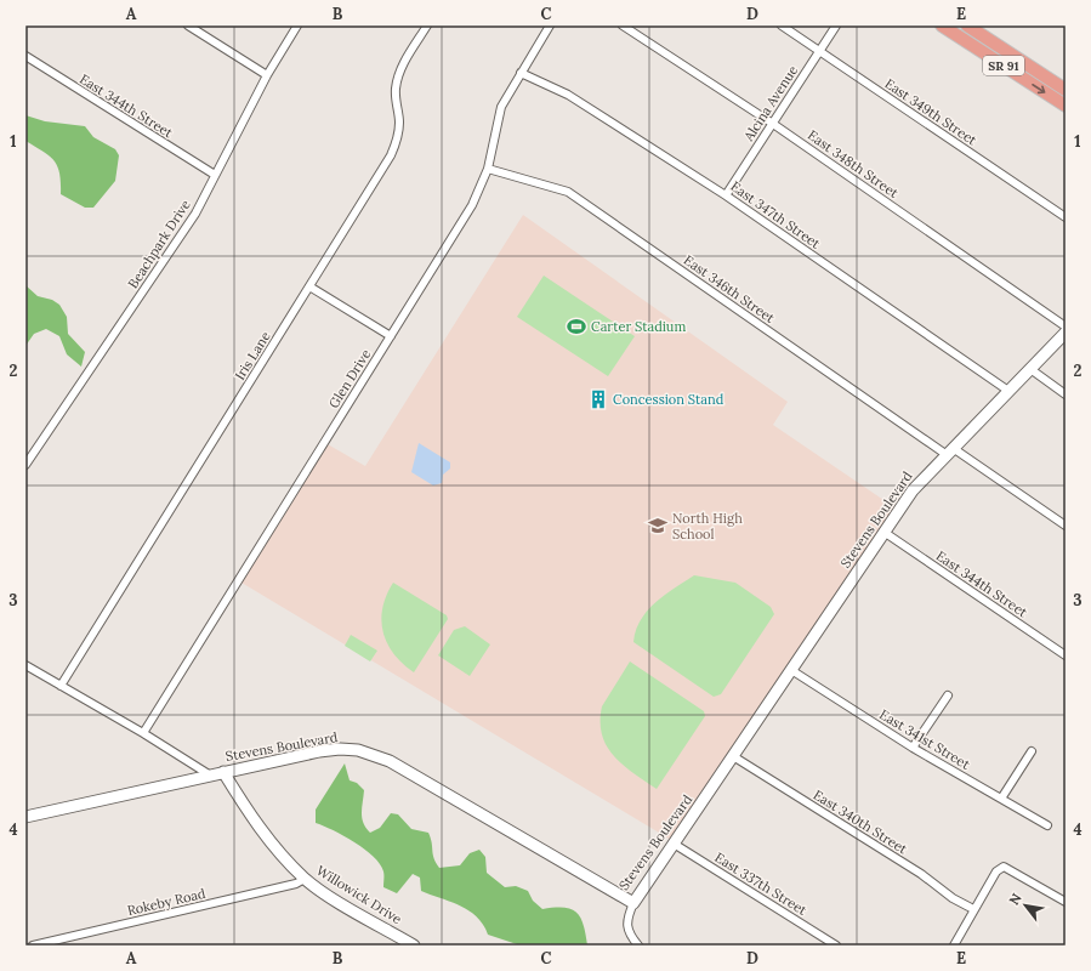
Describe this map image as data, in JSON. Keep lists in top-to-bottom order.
{
  "streets": {
    "main road": ["SR 91"],
    "street": [
      "Alcina Avenue",
      "East 344th Street",
      "East 349th Street",
      "East 348th Street",
      "East 347th Street",
      "Beachpark Drive",
      "East 346th Street",
      "Iris Lane",
      "Glen Drive",
      "Stevens Boulevard",
      "East 341st Street",
      "East 340th Street",
      "East 337th Street",
      "Willowick Drive",
      "Rokeby Road"
    ]
  },
  "crossings": [
    ["Alcina Avenue", "East 349th Street"],
    ["Alcina Avenue", "East 348th Street"],
    ["Alcina Avenue", "East 347th Street"],
    ["East 344th Street", "Beachpark Drive"],
    ["East 344th Street", "Stevens Boulevard"],
    ["East 347th Street", "Glen Drive"],
    ["East 347th Street", "Stevens Boulevard"],
    ["East 346th Street", "Glen Drive"],
    ["East 346th Street", "Stevens Boulevard"],
    ["Stevens Boulevard", "East 341st Street"],
    ["Stevens Boulevard", "East 340th Street"],
    ["Stevens Boulevard", "East 337th Street"],
    ["Stevens Boulevard", "Willowick Drive"],
    ["Willowick Drive", "Rokeby Road"]
  ],
  "places": {
    "sports": ["Carter Stadium"],
    "building": ["Concession Stand"],
    "school or university": ["North High School"]
  },
  "north": "top left",
  "grid": {
    "columns": [
      "A",
      "B",
      "C",
      "D",
      "E"
    ],
    "rows": [
      "1",
      "2",
      "3",
      "4"
    ]
  }
}
